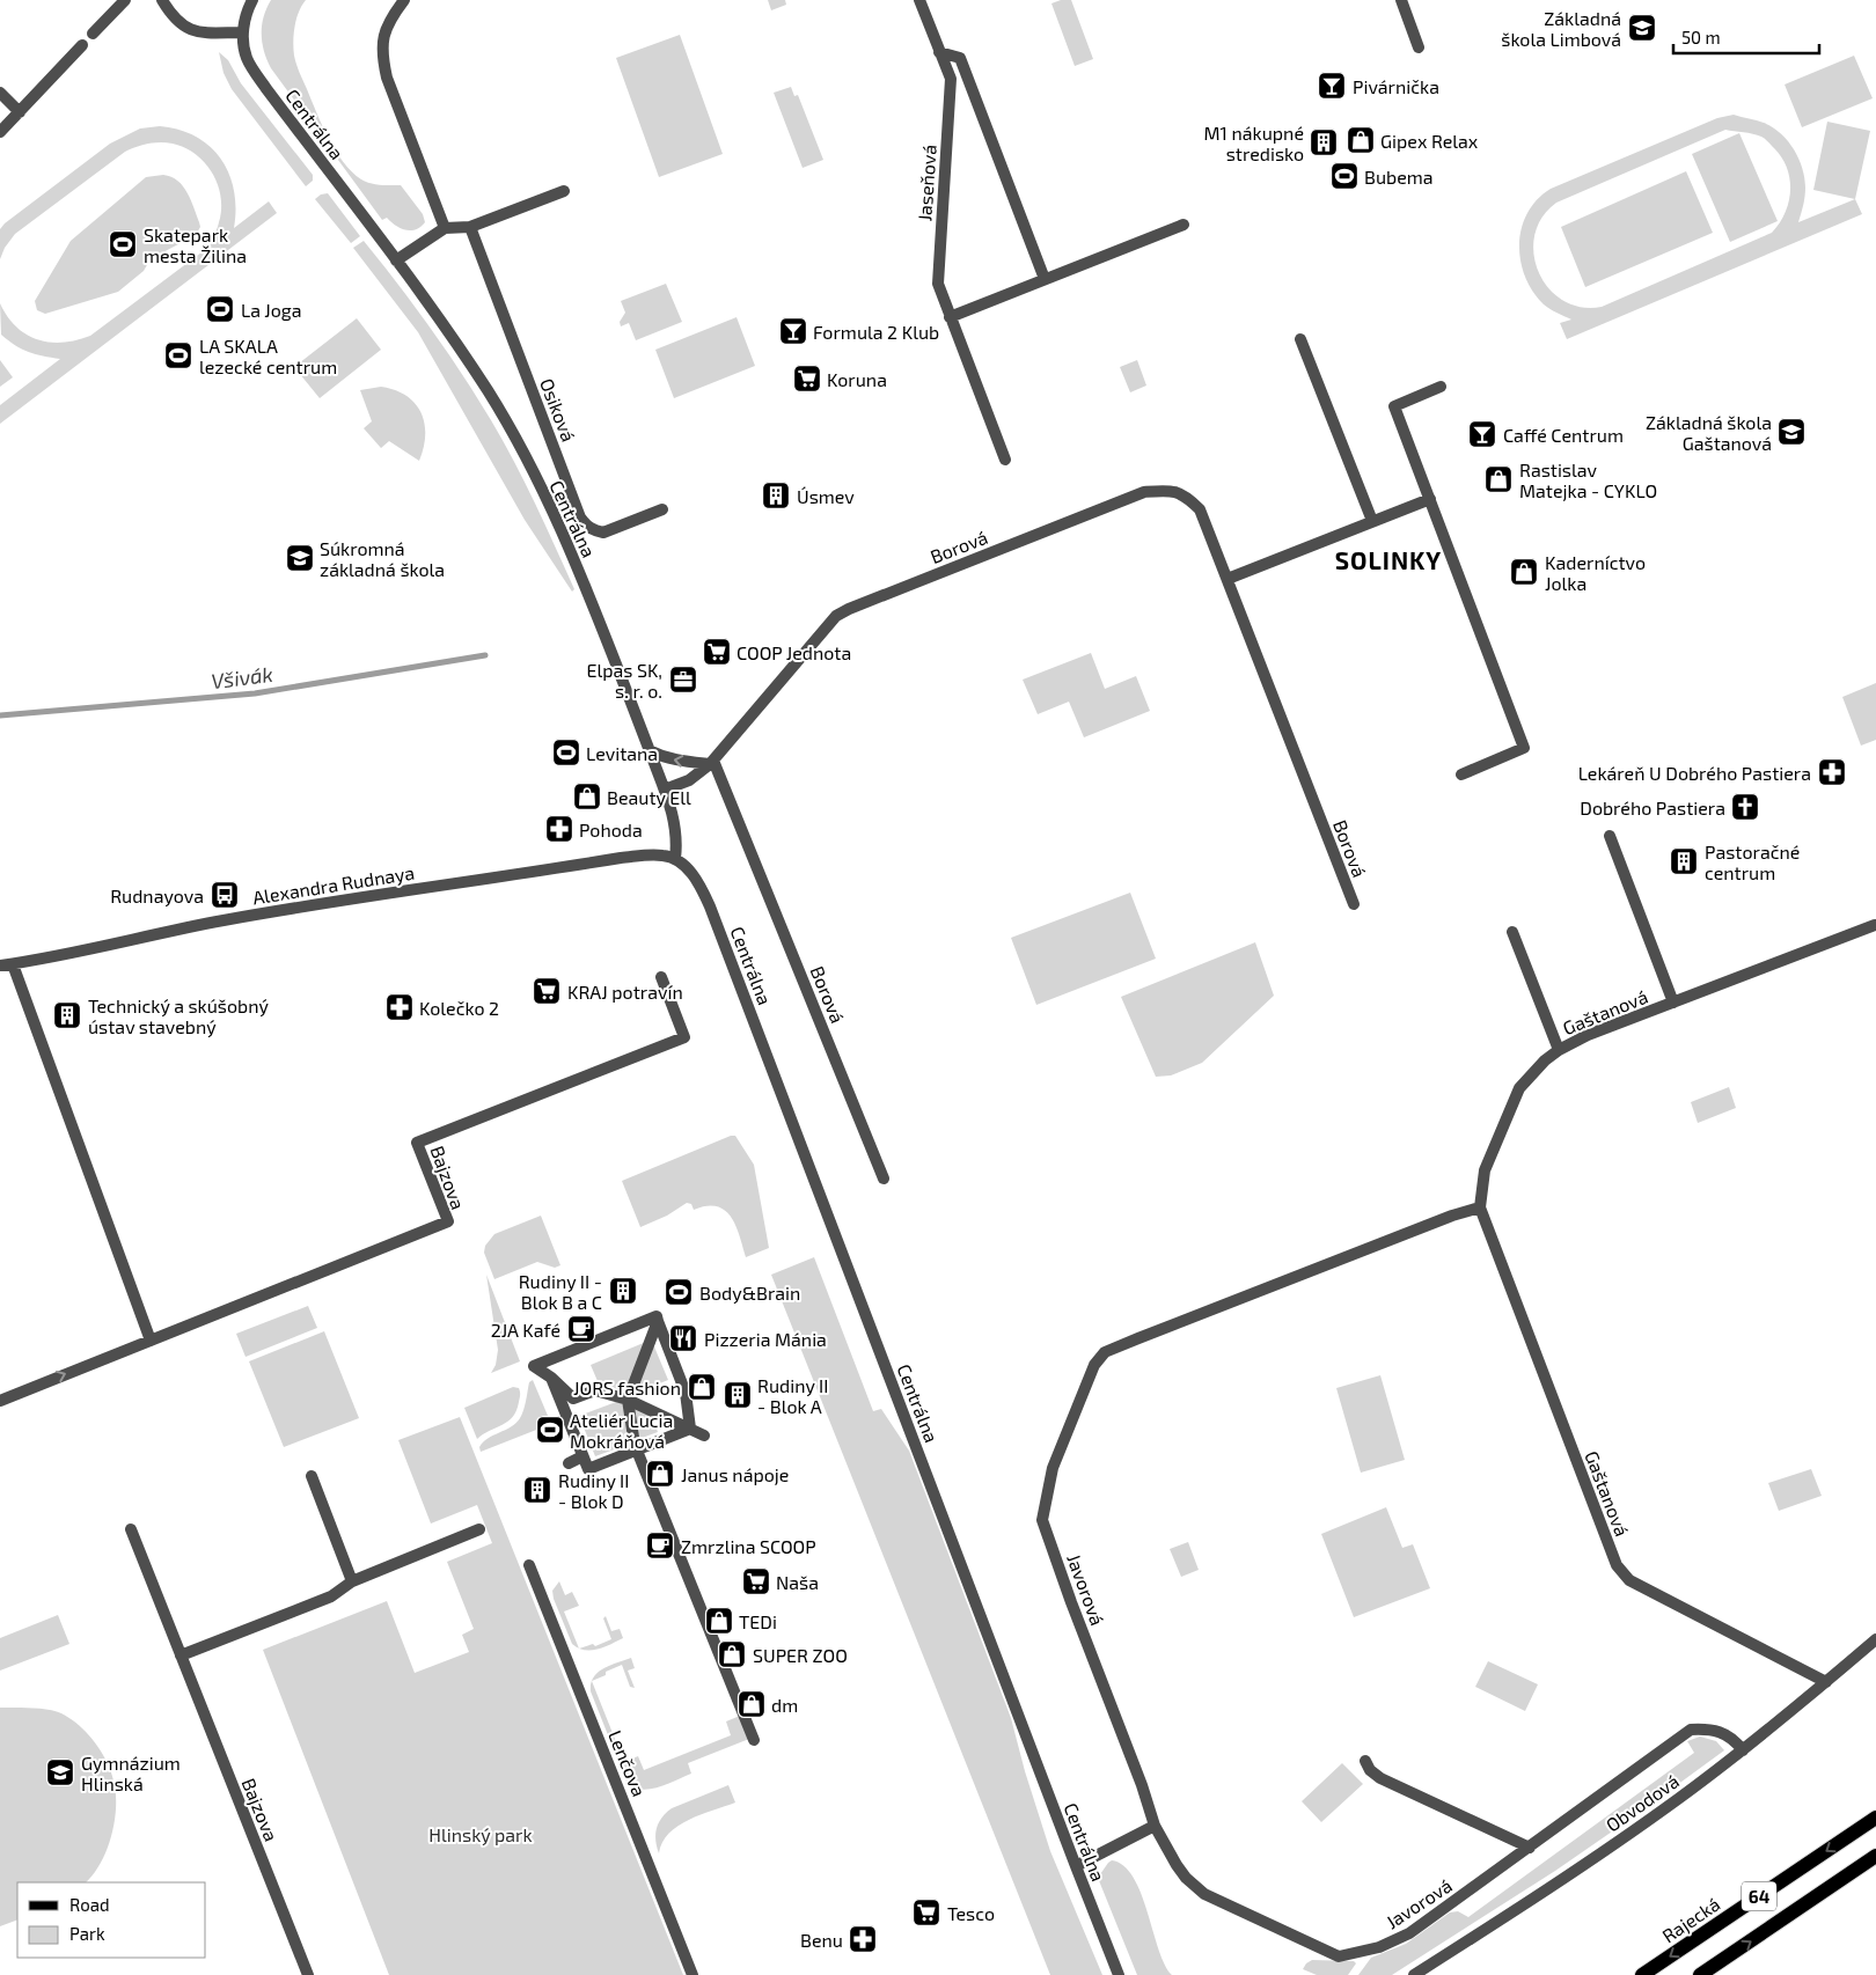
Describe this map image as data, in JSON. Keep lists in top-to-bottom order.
{
  "streets": {
    "main road": ["64", "Rajecká"],
    "street": [
      "Centrálna",
      "Jaseňová",
      "Osiková",
      "Borová",
      "Alexandra Rudnaya",
      "Gaštanová",
      "Bajzova",
      "Javorová",
      "Lenčova",
      "Obvodová"
    ]
  },
  "crossings": [
    ["Centrálna", "Borová"],
    ["Centrálna", "Alexandra Rudnaya"],
    ["Gaštanová", "Javorová"],
    ["Gaštanová", "Obvodová"],
    ["Javorová", "Obvodová"]
  ],
  "districts": ["SOLINKY"],
  "water": ["Všivák"],
  "parks": ["Hlinský park"],
  "places": {
    "school or university": [
      "Základná škola Limbová",
      "Základná škola Gaštanová",
      "Súkromná základná škola",
      "Gymnázium Hlinská"
    ],
    "bar": ["Pivárnička", "Formula 2 Klub", "Caffé Centrum"],
    "shop": [
      "Gipex Relax",
      "Rastislav Matejka - CYKLO",
      "Kaderníctvo Jolka",
      "Beauty Ell",
      "JORS fashion",
      "Janus nápoje",
      "TEDi",
      "SUPER ZOO",
      "dm"
    ],
    "building": [
      "M1 nákupné stredisko",
      "Úsmev",
      "Pastoračné centrum",
      "Technický a skúšobný ústav stavebný",
      "Rudiny II - Blok B a C",
      "Rudiny II - Blok A",
      "Rudiny II - Blok D"
    ],
    "sports": [
      "Bubema",
      "Skatepark mesta Žilina",
      "La Joga",
      "LA SKALA lezecké centrum",
      "Levitana",
      "Body&Brain",
      "Ateliér Lucia Mokráňová"
    ],
    "supermarket": [
      "Koruna",
      "COOP Jednota",
      "KRAJ potravín",
      "Naša",
      "Tesco"
    ],
    "office": ["Elpas SK, s. r. o."],
    "pharmacy": [
      "Lekáreň U Dobrého Pastiera",
      "Pohoda",
      "Kolečko 2",
      "Benu"
    ],
    "church": ["Dobrého Pastiera"],
    "bus stop": ["Rudnayova"],
    "cafe": ["2JA Kafé", "Zmrzlina SCOOP"],
    "restaurant": ["Pizzeria Mánia"]
  },
  "legend": ["Road", "Park"],
  "scale_bar": "50 m"
}
